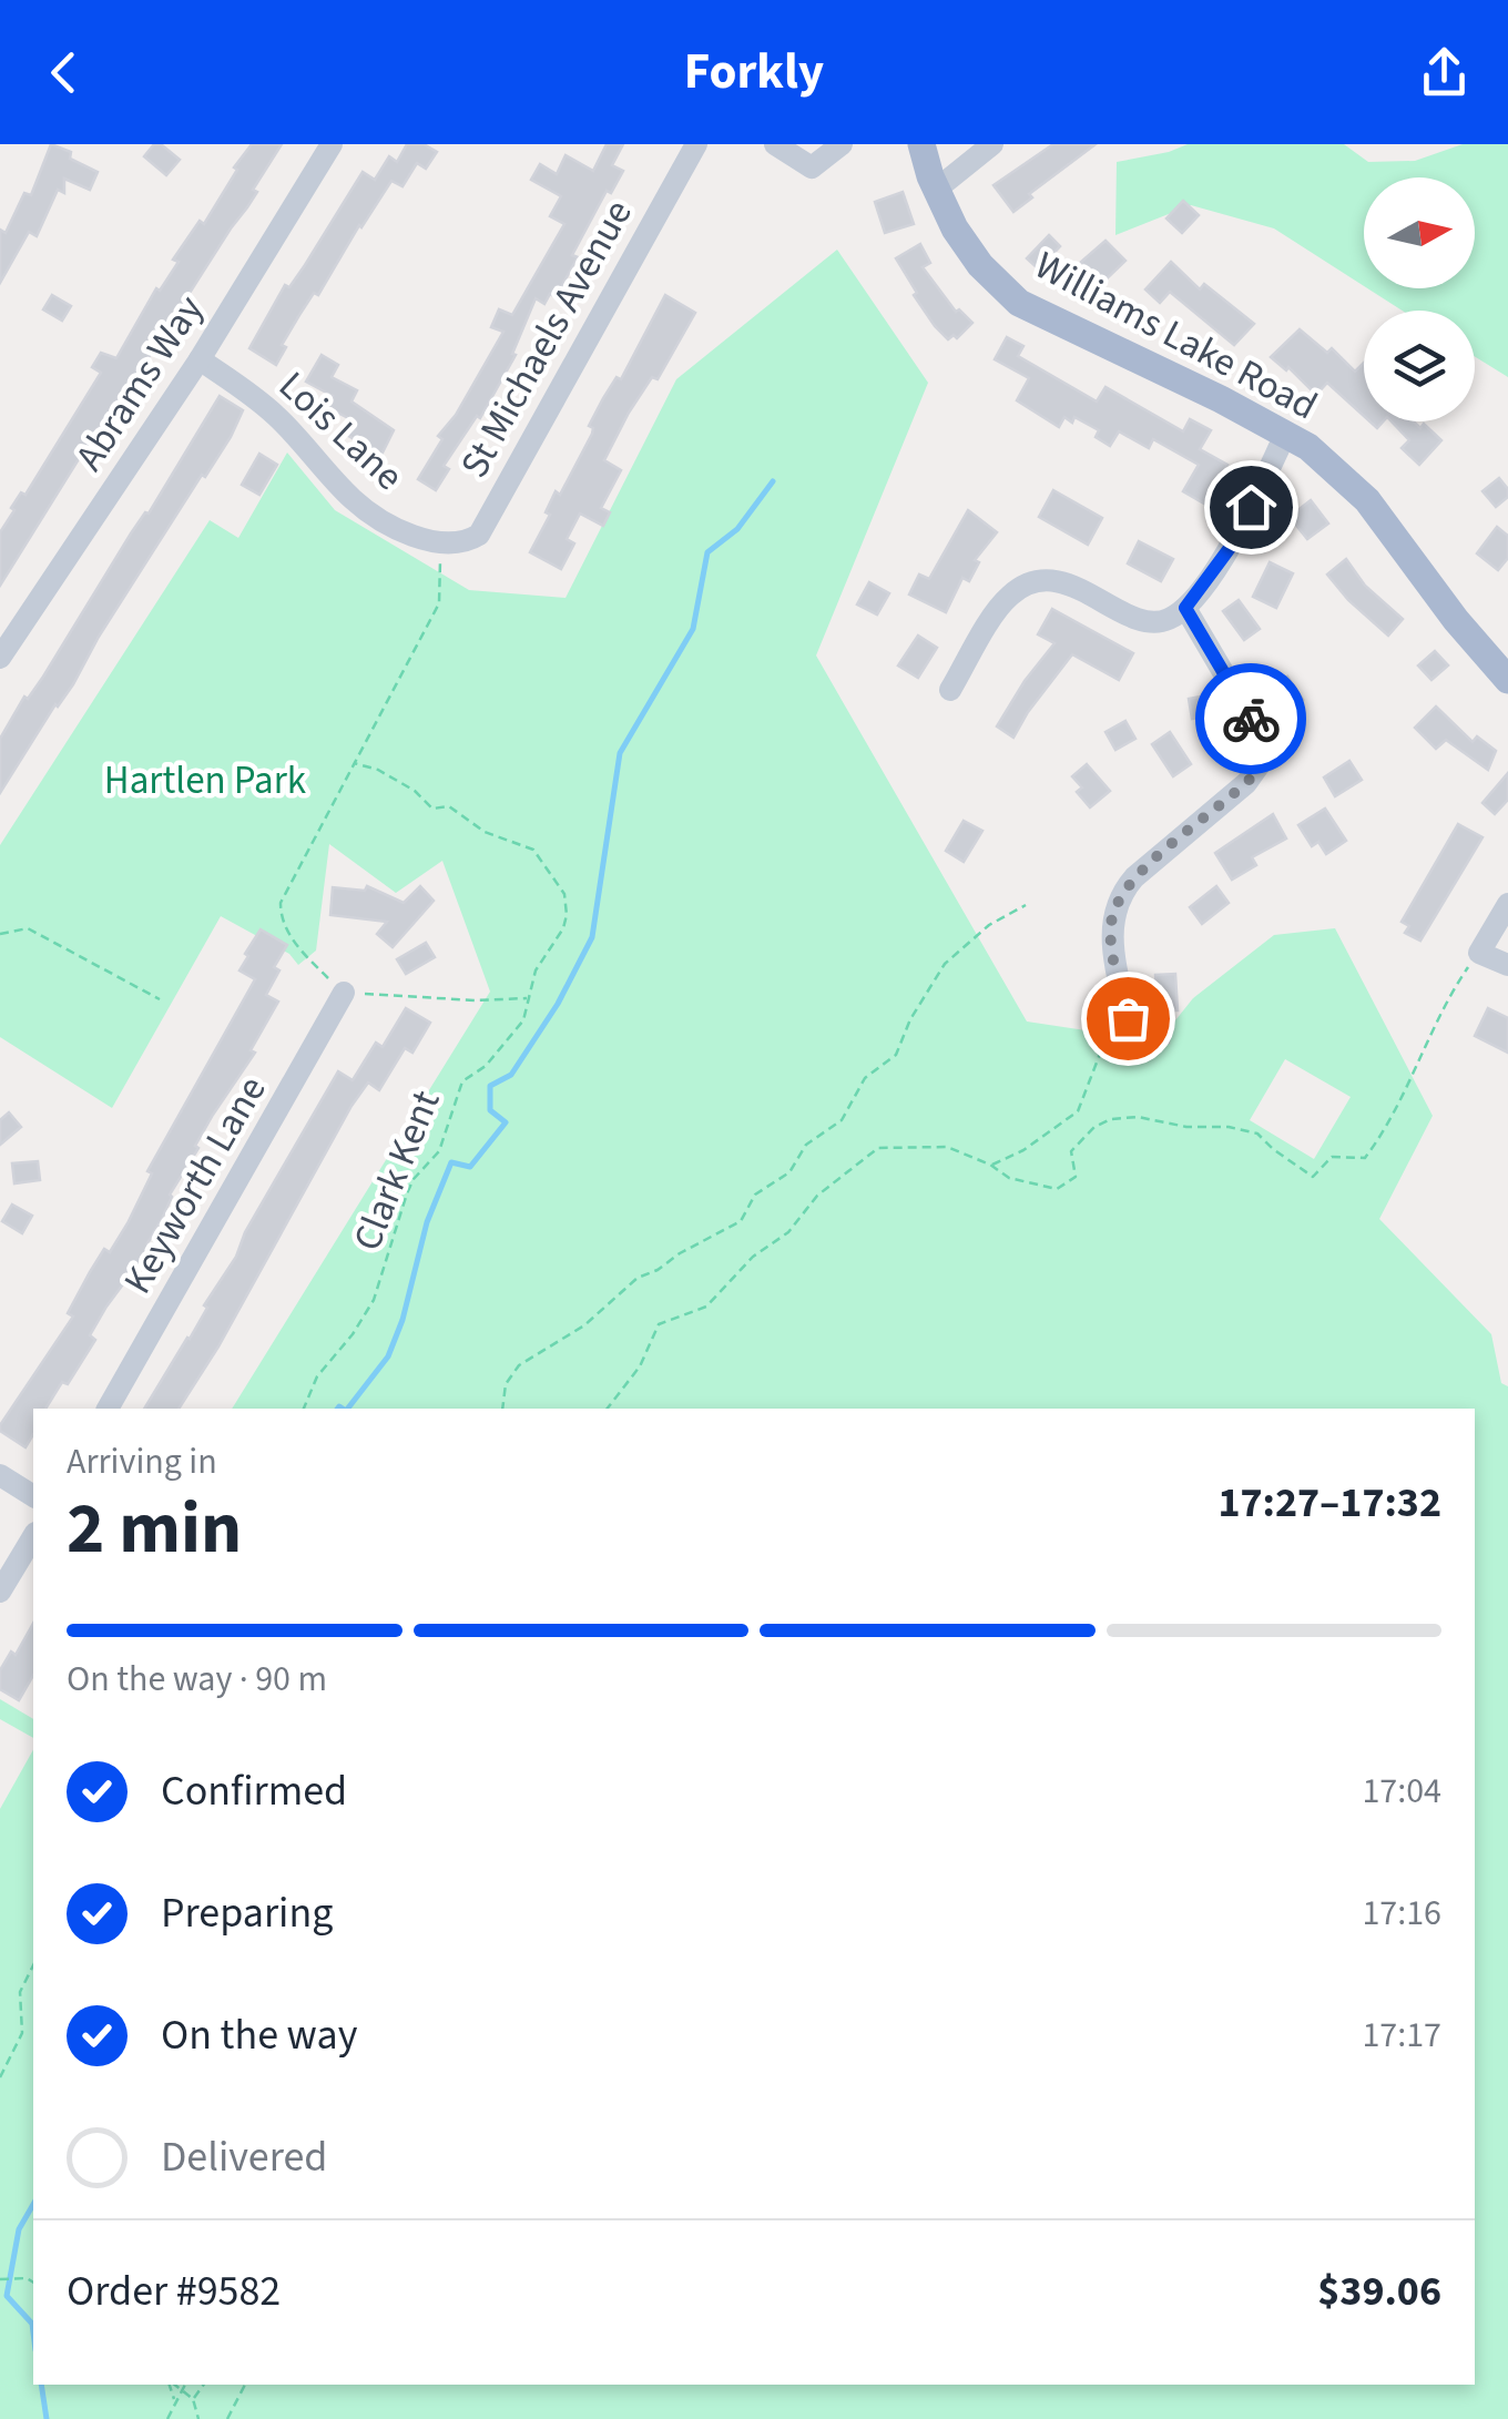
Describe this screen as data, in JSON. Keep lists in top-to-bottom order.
{
  "streets": {
    "main road": ["Williams Lake Road"],
    "street": [
      "St Michaels Avenue",
      "Abrams Way",
      "Lois Lane",
      "Keyworth Lane"
    ],
    "path": ["Clark Kent"]
  },
  "crossings": [
    ["St Michaels Avenue", "Lois Lane"],
    ["Abrams Way", "Lois Lane"]
  ],
  "parks": ["Hartlen Park"],
  "north": "right",
  "page": {
    "header": "Forkly",
    "heading": ["2 min", "Arriving in", "17:27–17:32"],
    "panel": ["Order #9582", "$39.06"],
    "bar": "On the way · 90 m",
    "list": [
      ["Confirmed", "17:04"],
      ["Preparing", "17:16"],
      ["On the way", "17:17"],
      "Delivered"
    ]
  }
}
